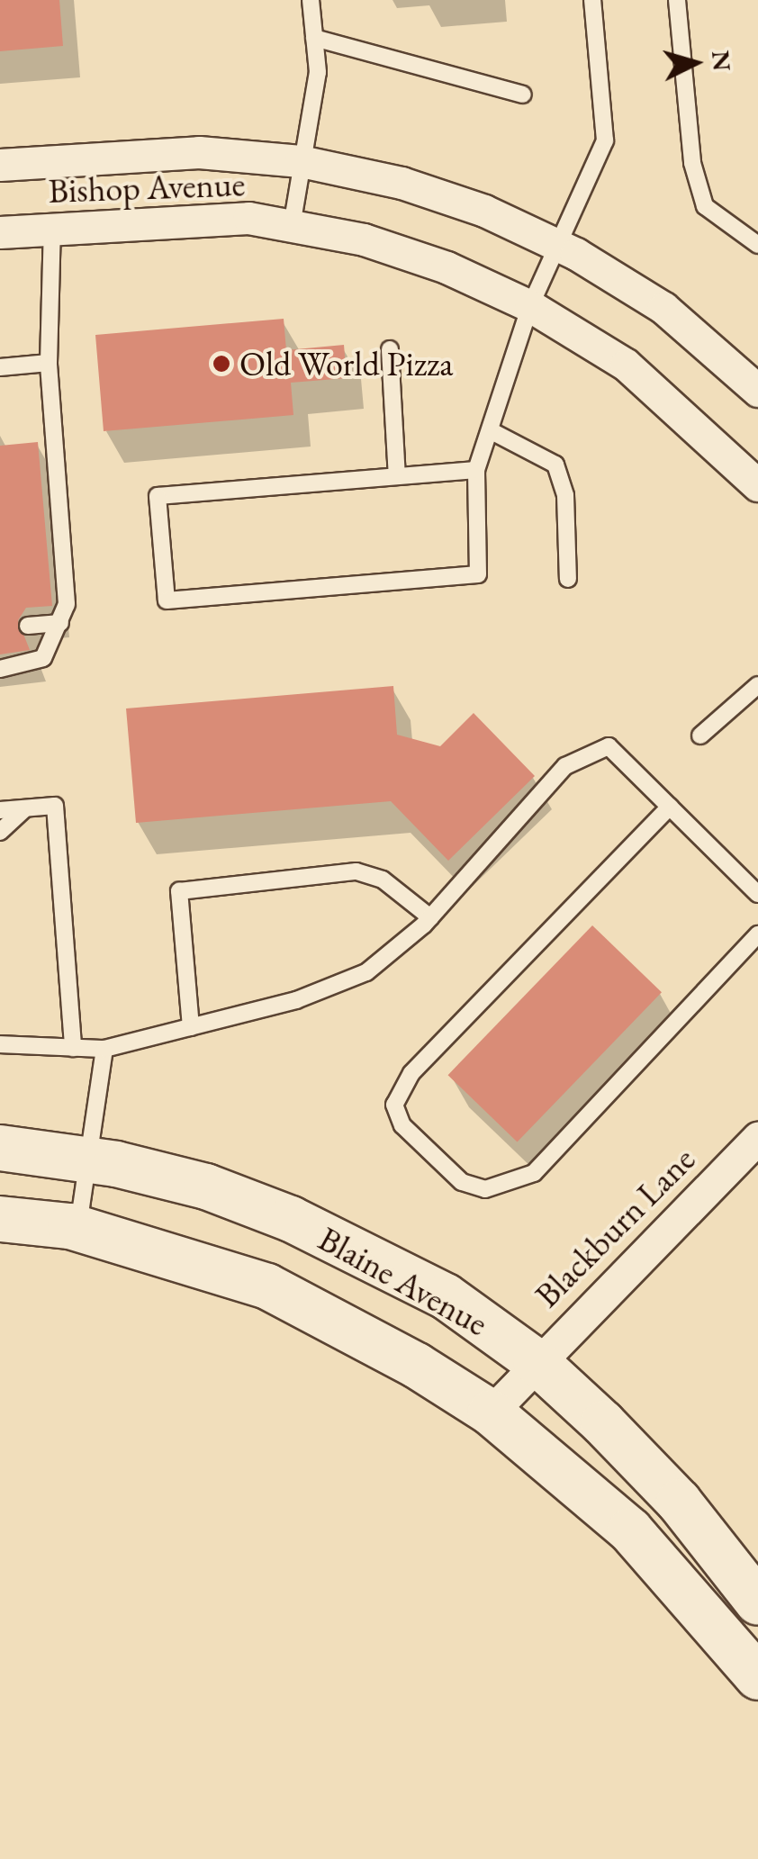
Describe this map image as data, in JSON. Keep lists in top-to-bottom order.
{
  "streets": {
    "street": ["Bishop Avenue", "Blackburn Lane", "Blaine Avenue"]
  },
  "crossings": [
    ["Blackburn Lane", "Blaine Avenue"]
  ],
  "places": ["Old World Pizza"],
  "north": "right"
}
